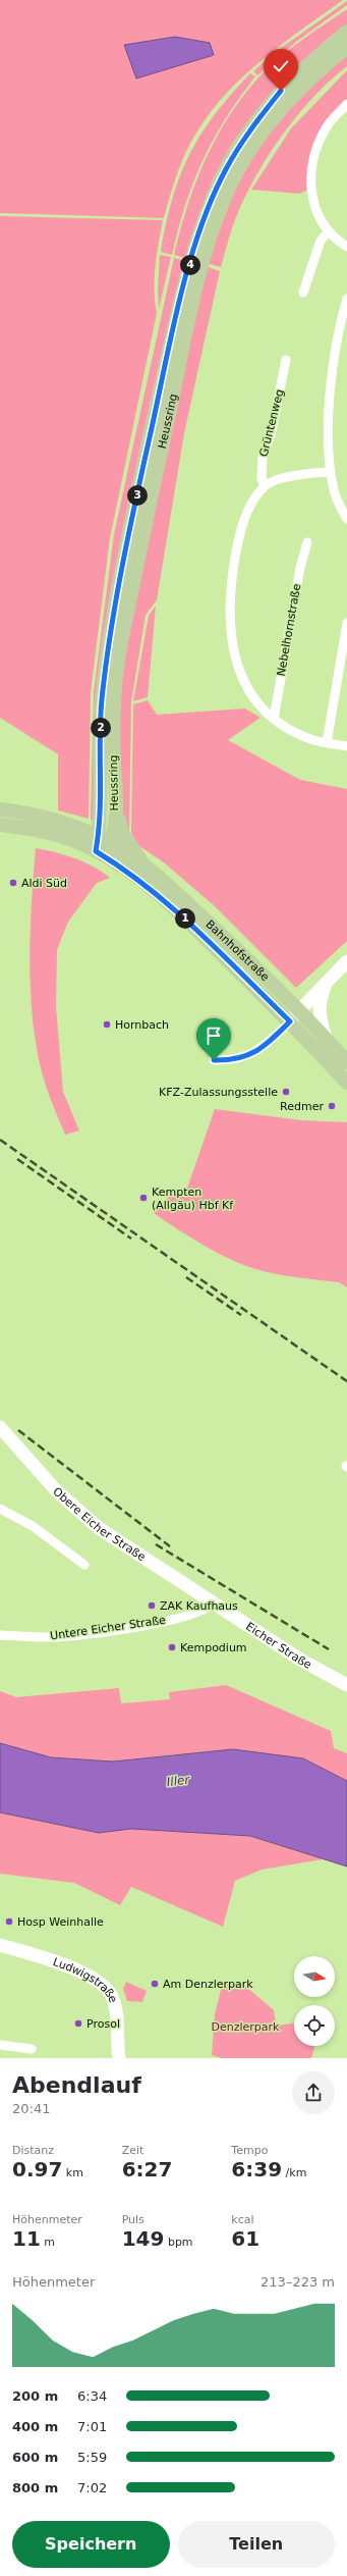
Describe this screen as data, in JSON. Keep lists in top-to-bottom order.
{
  "streets": {
    "main road": ["Heussring", "Bahnhofstraße"],
    "street": [
      "Grüntenweg",
      "Nebelhornstraße",
      "Obere Eicher Straße",
      "Untere Eicher Straße",
      "Eicher Straße",
      "Ludwigstraße"
    ]
  },
  "crossings": [
    ["Heussring", "Bahnhofstraße"],
    ["Obere Eicher Straße", "Untere Eicher Straße"],
    ["Obere Eicher Straße", "Eicher Straße"],
    ["Untere Eicher Straße", "Eicher Straße"]
  ],
  "water": ["Iller"],
  "parks": ["Denzlerpark"],
  "places": [
    "Aldi Süd",
    "Hornbach",
    "KFZ-Zulassungsstelle",
    "Redmer",
    "Kempten (Allgäu) Hbf Kf",
    "ZAK Kaufhaus",
    "Kempodium",
    "Hosp Weinhalle",
    "Am Denzlerpark",
    "Prosol"
  ],
  "north": "right",
  "page": {
    "pins": [
      "4",
      "3",
      "2",
      "1"
    ],
    "heading": ["Abendlauf", "20:41"],
    "stats": [
      ["Distanz", "0.97 km"],
      ["Zeit", "6:27"],
      ["Tempo", "6:39 /km"],
      ["Höhenmeter", "11 m"],
      ["Puls", "149 bpm"],
      ["kcal", "61"]
    ],
    "chart": ["Höhenmeter", "213–223 m"],
    "list": [
      {
        "name": "200 m",
        "note": "6:34"
      },
      {
        "name": "400 m",
        "note": "7:01"
      },
      {
        "name": "600 m",
        "note": "5:59"
      },
      {
        "name": "800 m",
        "note": "7:02"
      }
    ],
    "buttons": ["Speichern", "Teilen"]
  }
}
